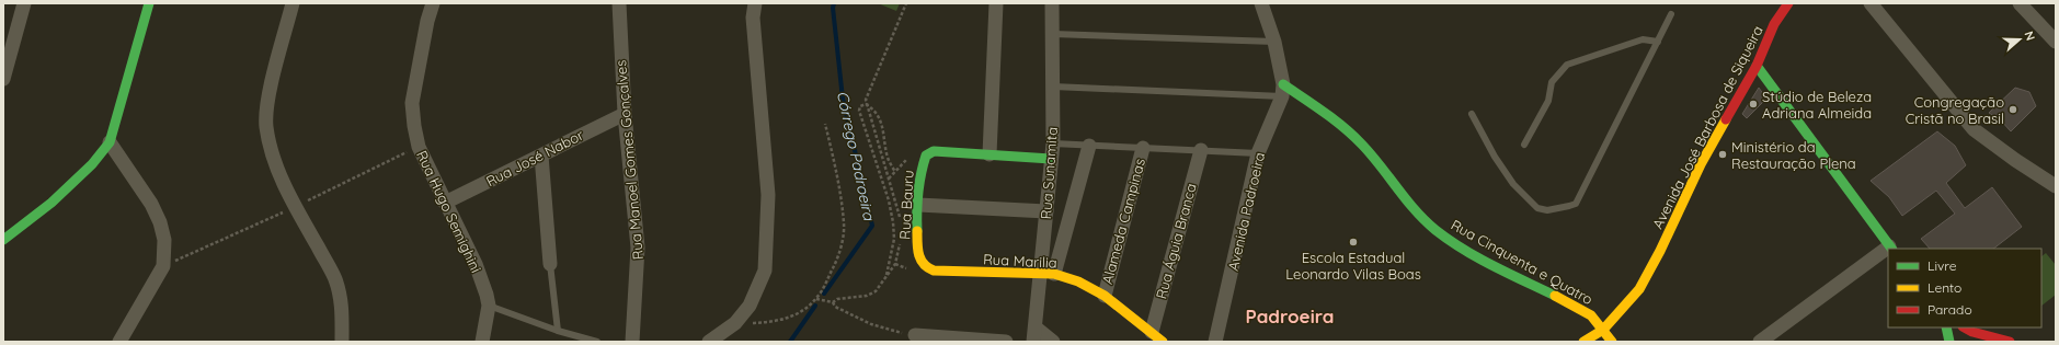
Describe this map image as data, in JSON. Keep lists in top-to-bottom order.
{
  "streets": {
    "street": [
      "Avenida José Barbosa de Siqueira",
      "Rua José Nabor",
      "Rua Manoel Gomes Gonçalves",
      "Rua Sunamita",
      "Rua Bauru",
      "Rua Hugo Semighini",
      "Avenida Padroeira",
      "Alameda Campinas",
      "Rua Águia Branca",
      "Rua Marilia",
      "Rua Cinquenta e Quatro"
    ]
  },
  "crossings": [
    ["Avenida José Barbosa de Siqueira", "Rua Cinquenta e Quatro"],
    ["Rua José Nabor", "Rua Manoel Gomes Gonçalves"],
    ["Rua José Nabor", "Rua Hugo Semighini"],
    ["Rua Sunamita", "Rua Bauru"],
    ["Rua Sunamita", "Rua Marilia"],
    ["Rua Bauru", "Rua Marilia"],
    ["Avenida Padroeira", "Rua Cinquenta e Quatro"],
    ["Alameda Campinas", "Rua Marilia"],
    ["Rua Águia Branca", "Rua Marilia"]
  ],
  "districts": ["Padroeira"],
  "water": ["Córrego Padroeira"],
  "places": [
    "Stúdio de Beleza Adriana Almeida",
    "Congregação Cristã no Brasil",
    "Ministério da Restauração Plena",
    "Escola Estadual Leonardo Vilas Boas"
  ],
  "legend": ["Livre", "Lento", "Parado"],
  "north": "right"
}
